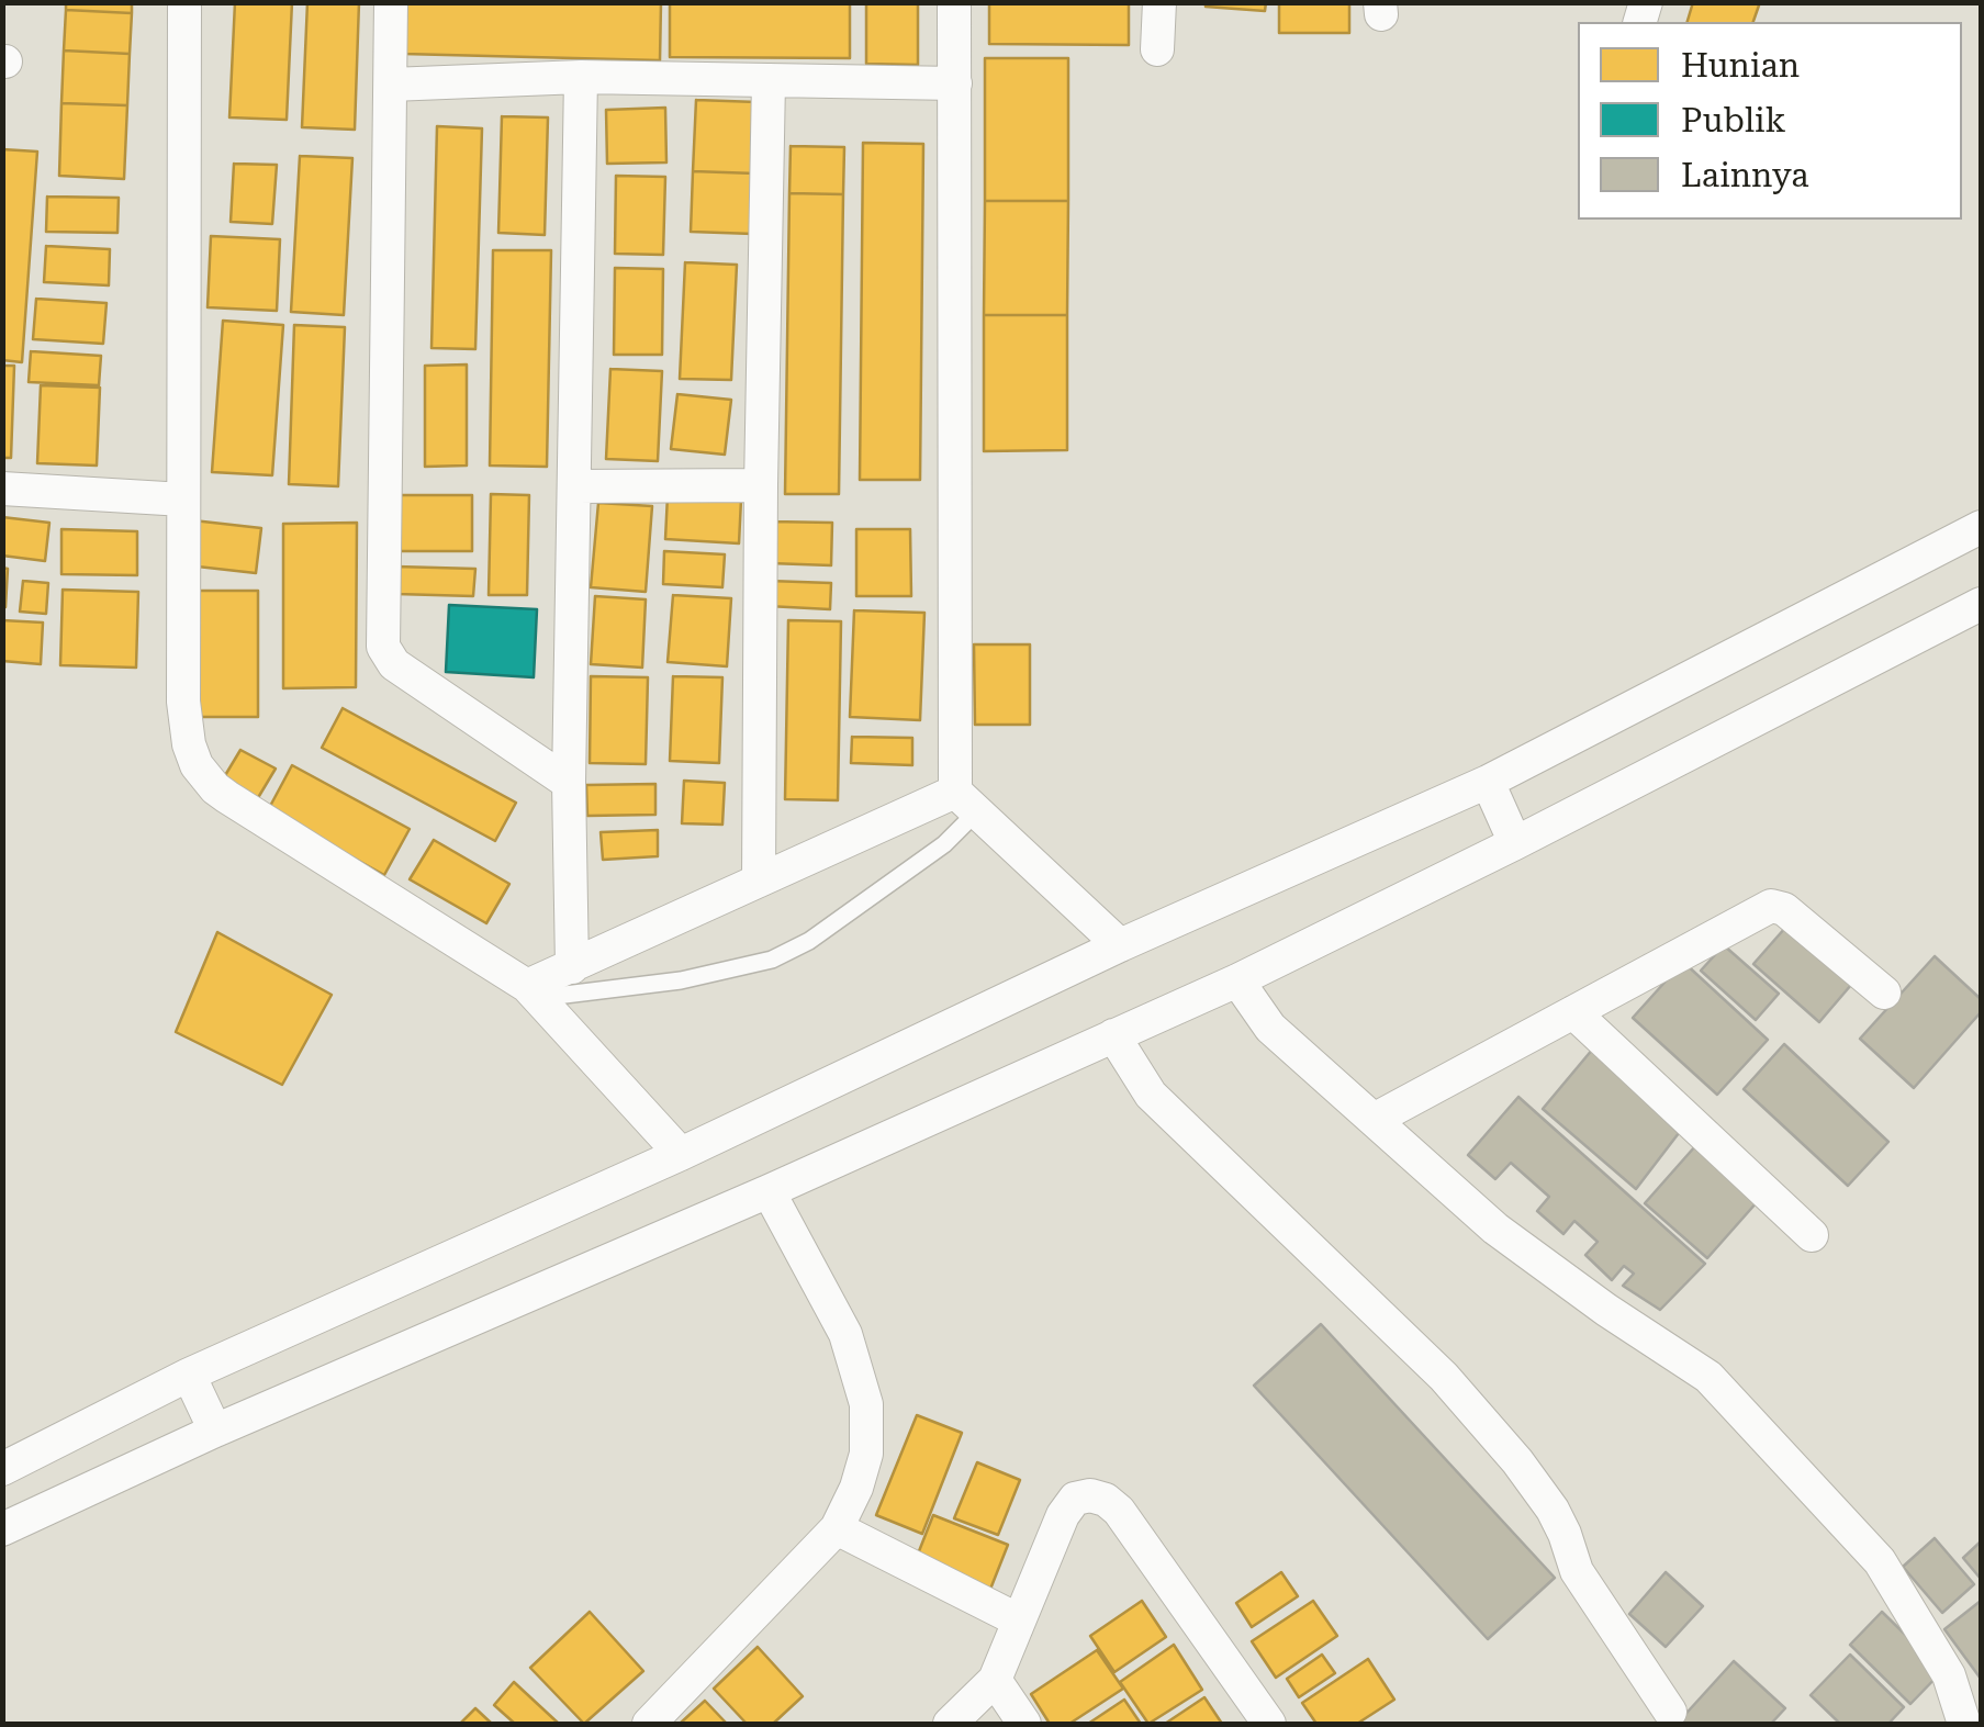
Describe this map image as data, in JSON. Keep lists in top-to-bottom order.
{
  "legend": ["Hunian", "Publik", "Lainnya"]
}
